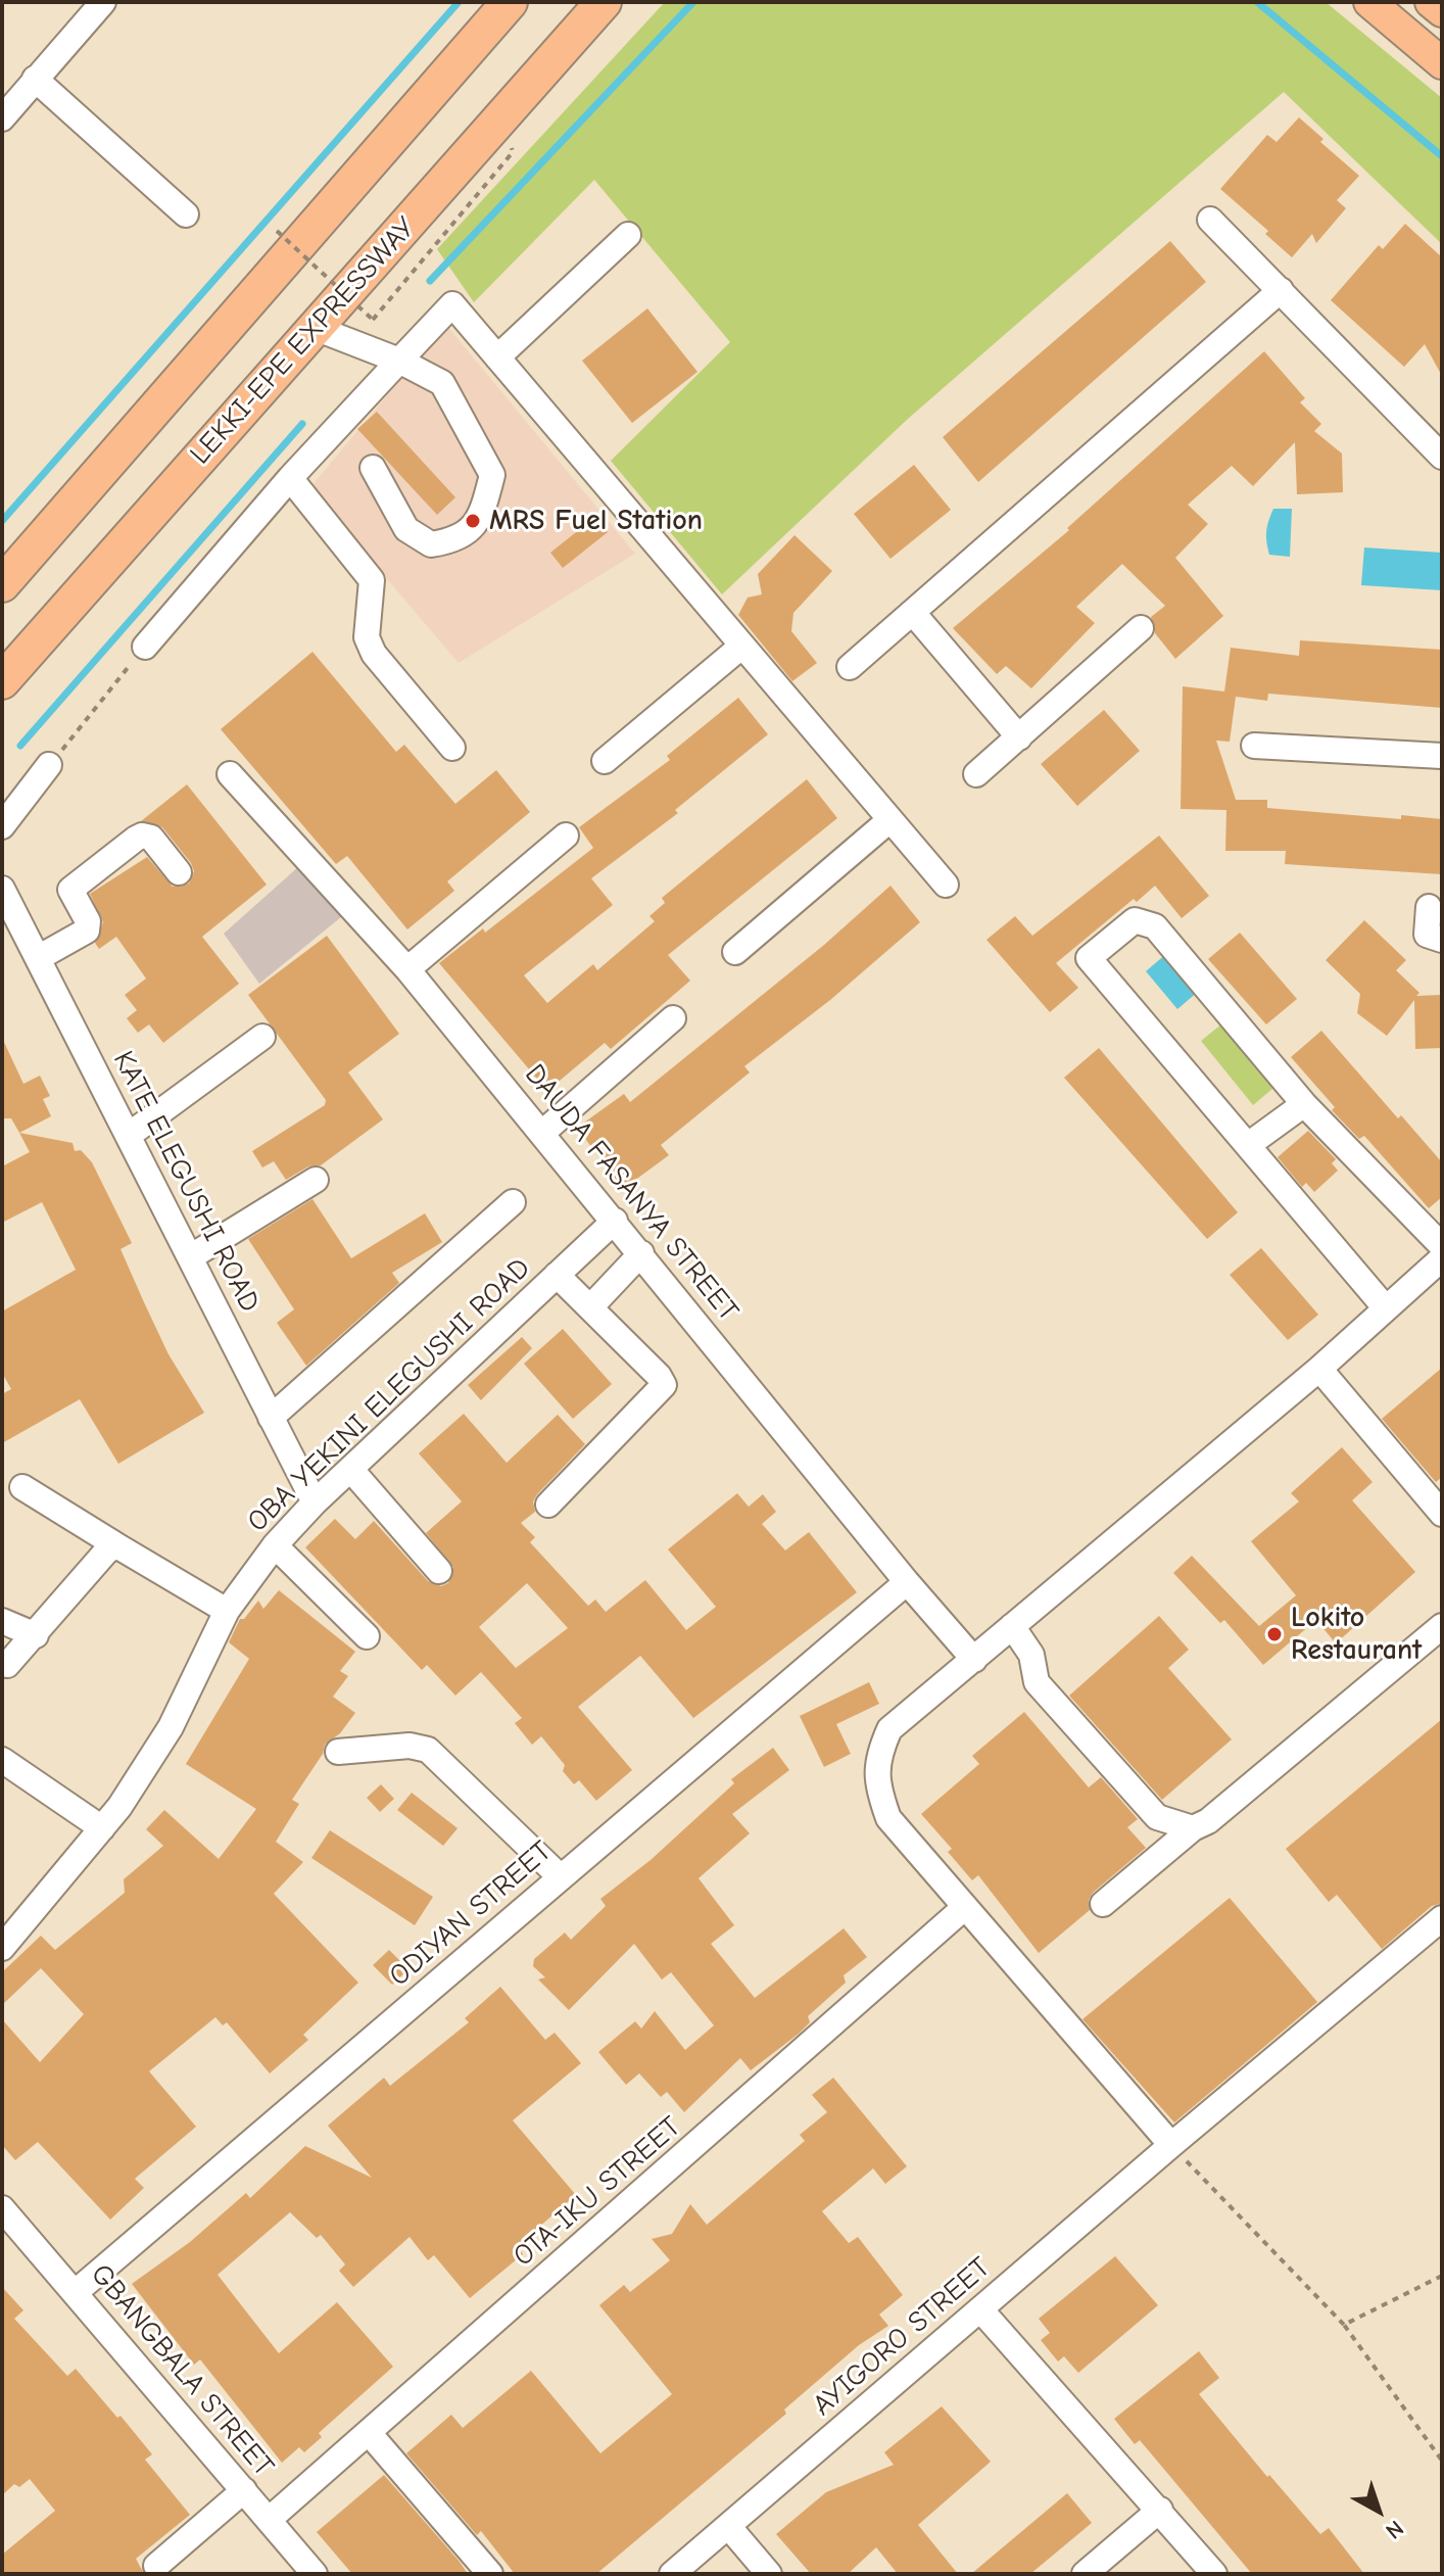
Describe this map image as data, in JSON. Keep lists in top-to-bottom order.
{
  "streets": {
    "highway": ["LEKKI-EPE EXPRESSWAY"],
    "street": [
      "KATE ELEGUSHI ROAD",
      "DAUDA FASANYA STREET",
      "OBA YEKINI ELEGUSHI ROAD",
      "ODIYAN STREET",
      "OTA-IKU STREET",
      "AYIGORO STREET",
      "GBANGBALA STREET"
    ]
  },
  "crossings": [
    ["KATE ELEGUSHI ROAD", "OBA YEKINI ELEGUSHI ROAD"],
    ["DAUDA FASANYA STREET", "OBA YEKINI ELEGUSHI ROAD"],
    ["DAUDA FASANYA STREET", "ODIYAN STREET"],
    ["ODIYAN STREET", "GBANGBALA STREET"],
    ["OTA-IKU STREET", "GBANGBALA STREET"]
  ],
  "places": ["MRS Fuel Station", "Lokito Restaurant"],
  "north": "bottom right"
}
